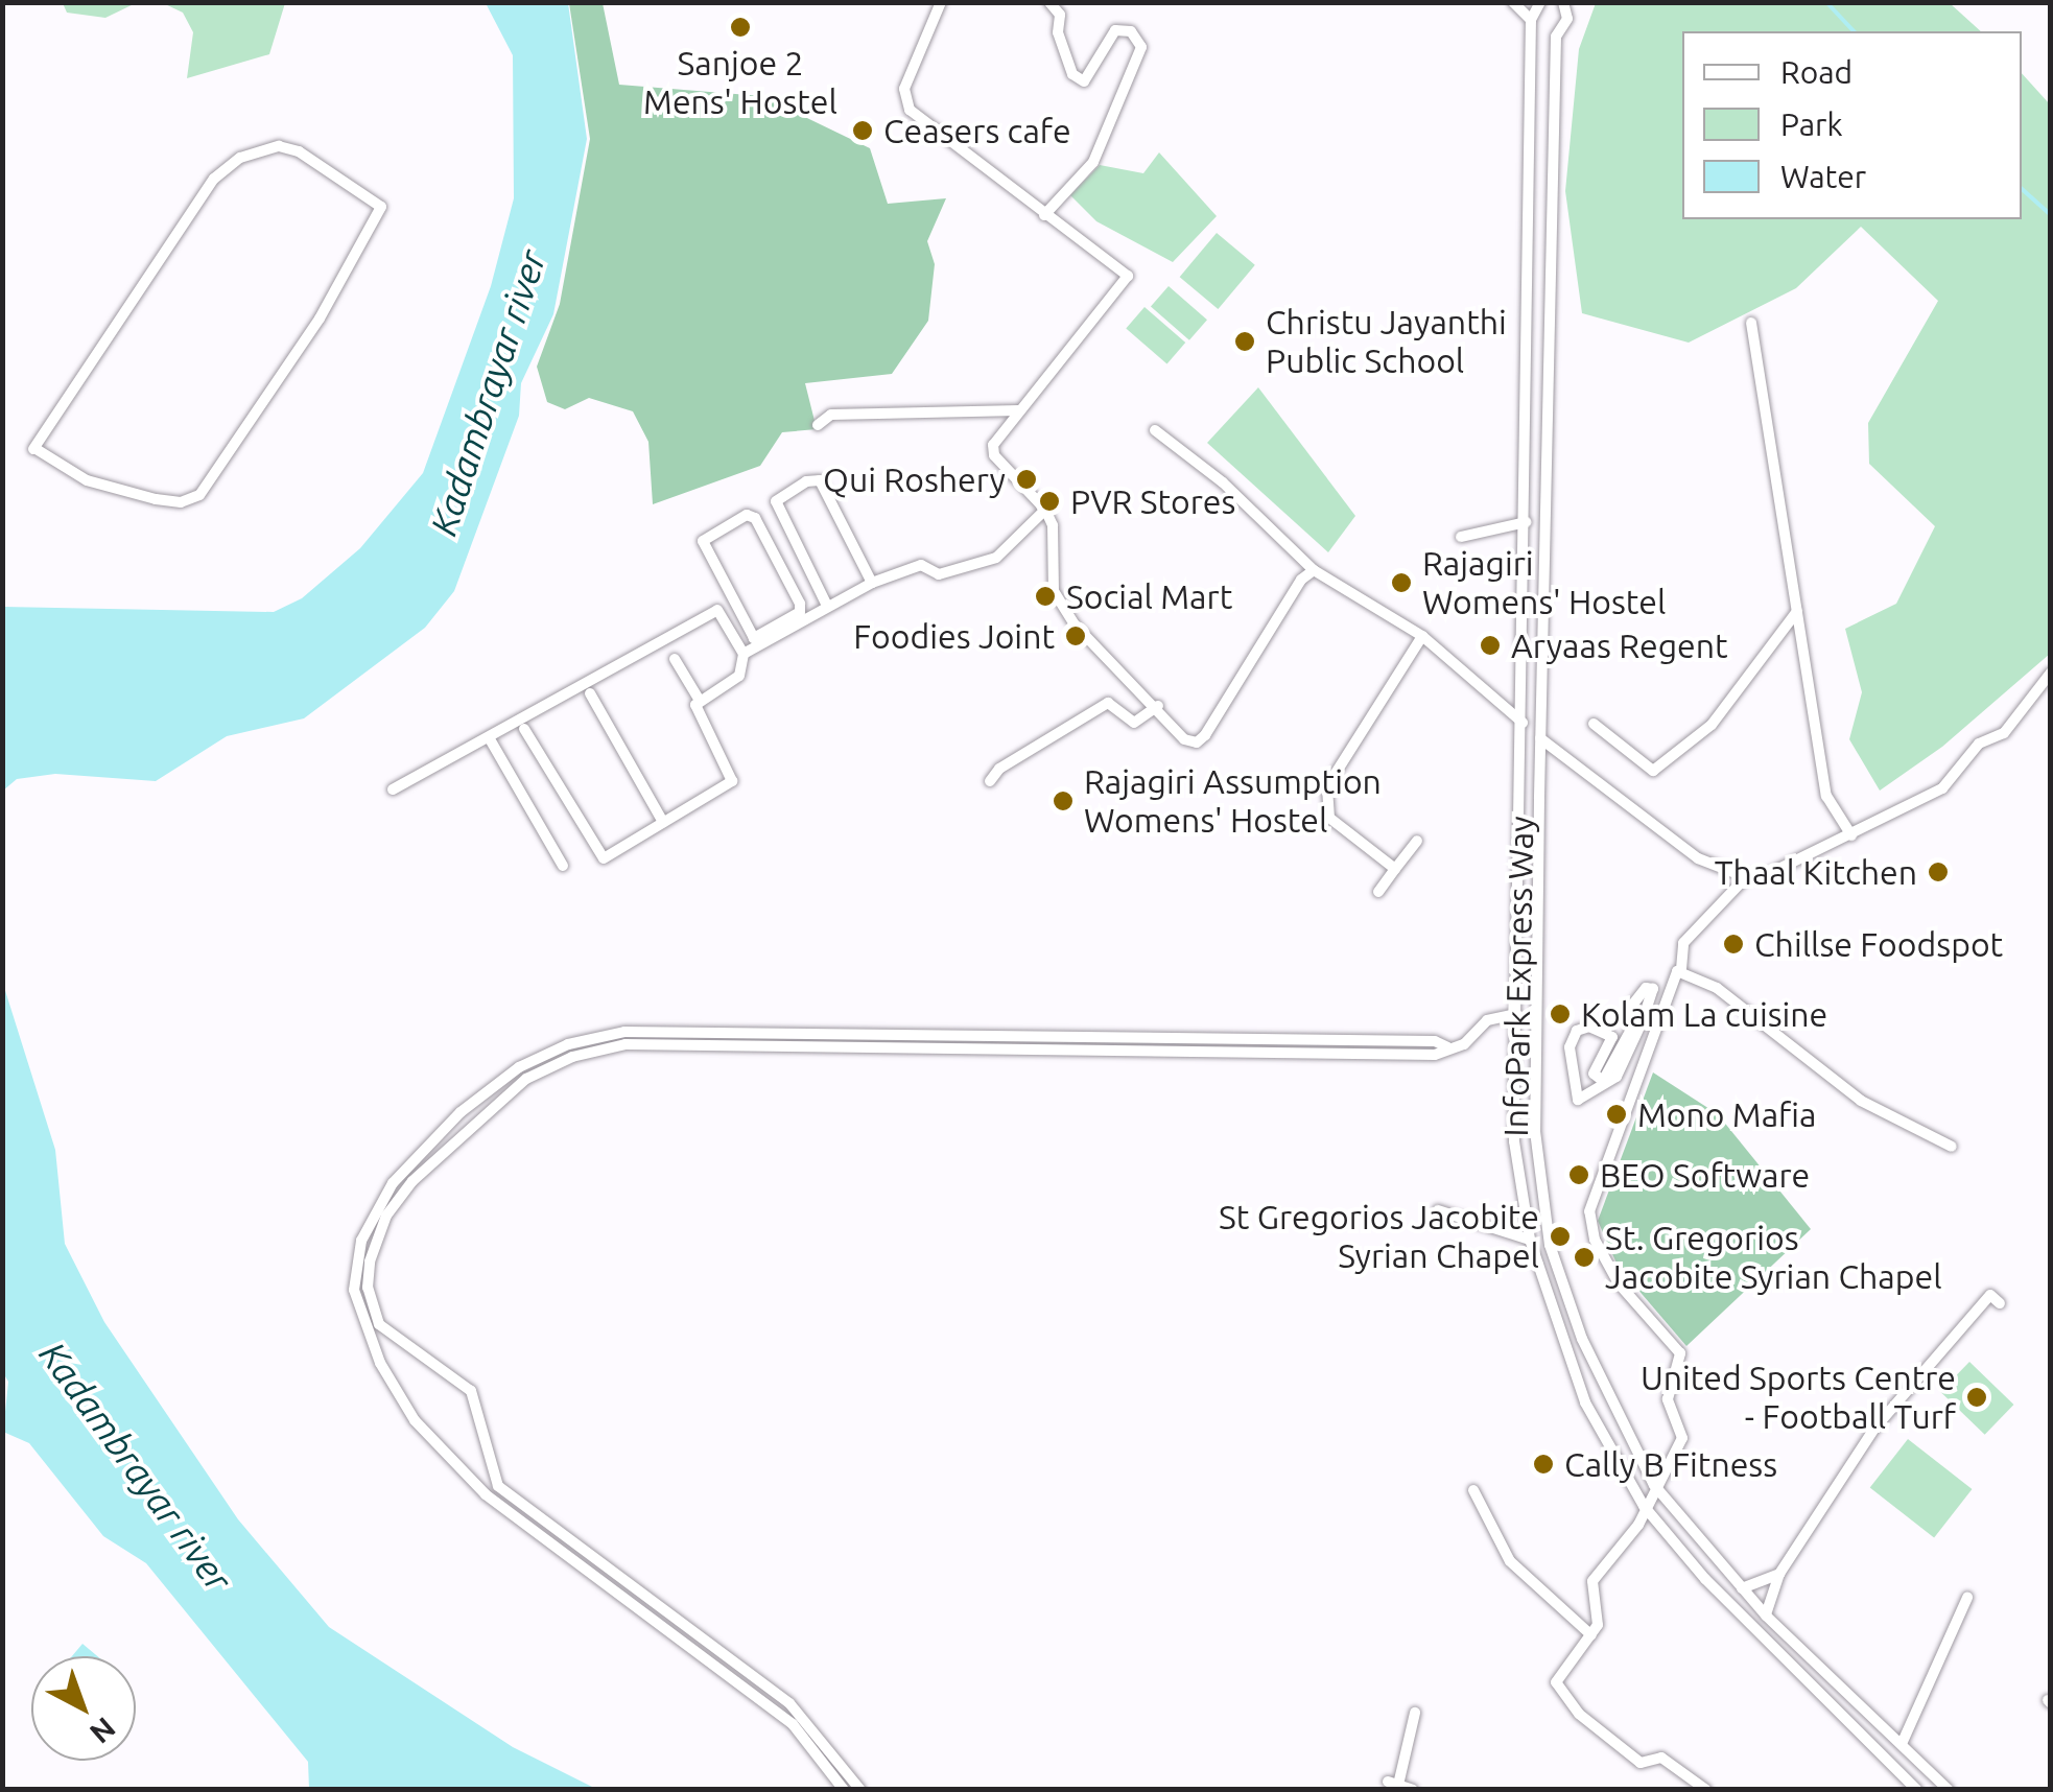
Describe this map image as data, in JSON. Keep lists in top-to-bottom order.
{
  "streets": {
    "street": ["InfoPark Express Way"]
  },
  "water": ["Kadambrayar river"],
  "places": [
    "Sanjoe 2 Mens' Hostel",
    "Ceasers cafe",
    "Christu Jayanthi Public School",
    "Qui Roshery",
    "PVR Stores",
    "Rajagiri Womens' Hostel",
    "Social Mart",
    "Foodies Joint",
    "Aryaas Regent",
    "Rajagiri Assumption Womens' Hostel",
    "Thaal Kitchen",
    "Chillse Foodspot",
    "Kolam La cuisine",
    "Mono Mafia",
    "BEO Software",
    "St Gregorios Jacobite Syrian Chapel",
    "St. Gregorios Jacobite Syrian Chapel",
    "United Sports Centre - Football Turf",
    "Cally B Fitness"
  ],
  "legend": ["Road", "Park", "Water"],
  "north": "bottom right"
}
